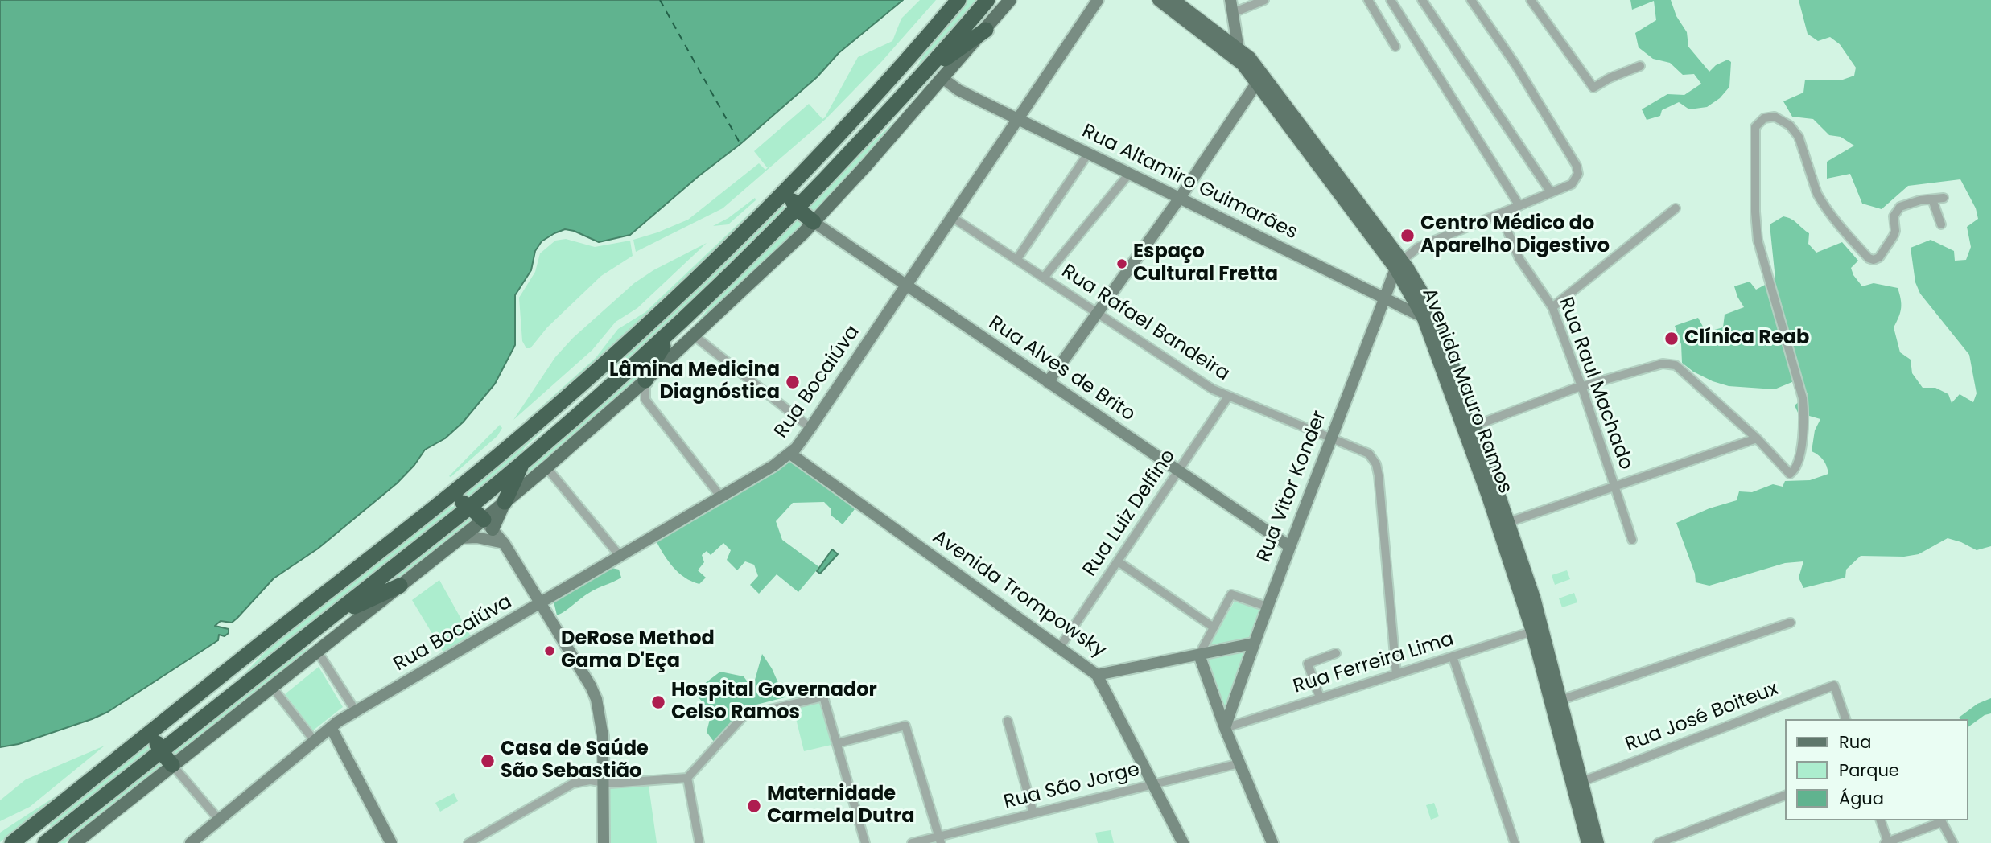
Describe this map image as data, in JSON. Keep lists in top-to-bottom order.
{
  "streets": {
    "main road": [
      "Rua Altamiro Guimarães",
      "Rua Alves de Brito",
      "Rua Bocaiúva",
      "Avenida Mauro Ramos",
      "Rua Vitor Konder",
      "Avenida Trompowsky"
    ],
    "street": [
      "Rua Rafael Bandeira",
      "Rua Raul Machado",
      "Rua Luiz Delfino",
      "Rua Ferreira Lima",
      "Rua José Boiteux",
      "Rua São Jorge"
    ]
  },
  "crossings": [
    ["Rua Altamiro Guimarães", "Rua Bocaiúva"],
    ["Rua Altamiro Guimarães", "Avenida Mauro Ramos"],
    ["Rua Altamiro Guimarães", "Rua Vitor Konder"],
    ["Rua Rafael Bandeira", "Rua Bocaiúva"],
    ["Rua Rafael Bandeira", "Rua Vitor Konder"],
    ["Rua Rafael Bandeira", "Rua Luiz Delfino"],
    ["Rua Rafael Bandeira", "Rua Ferreira Lima"],
    ["Rua Alves de Brito", "Rua Bocaiúva"],
    ["Rua Alves de Brito", "Rua Vitor Konder"],
    ["Rua Alves de Brito", "Rua Luiz Delfino"],
    ["Rua Bocaiúva", "Avenida Trompowsky"],
    ["Avenida Mauro Ramos", "Rua Vitor Konder"],
    ["Avenida Mauro Ramos", "Rua Ferreira Lima"],
    ["Avenida Mauro Ramos", "Rua José Boiteux"],
    ["Rua Vitor Konder", "Avenida Trompowsky"],
    ["Rua Vitor Konder", "Rua Ferreira Lima"],
    ["Rua Luiz Delfino", "Avenida Trompowsky"]
  ],
  "places": [
    "Centro Médico do Aparelho Digestivo",
    "Espaço Cultural Fretta",
    "Clínica Reab",
    "Lâmina Medicina Diagnóstica",
    "DeRose Method Gama D'Eça",
    "Hospital Governador Celso Ramos",
    "Casa de Saúde São Sebastião",
    "Maternidade Carmela Dutra"
  ],
  "legend": ["Rua", "Parque", "Água"]
}
